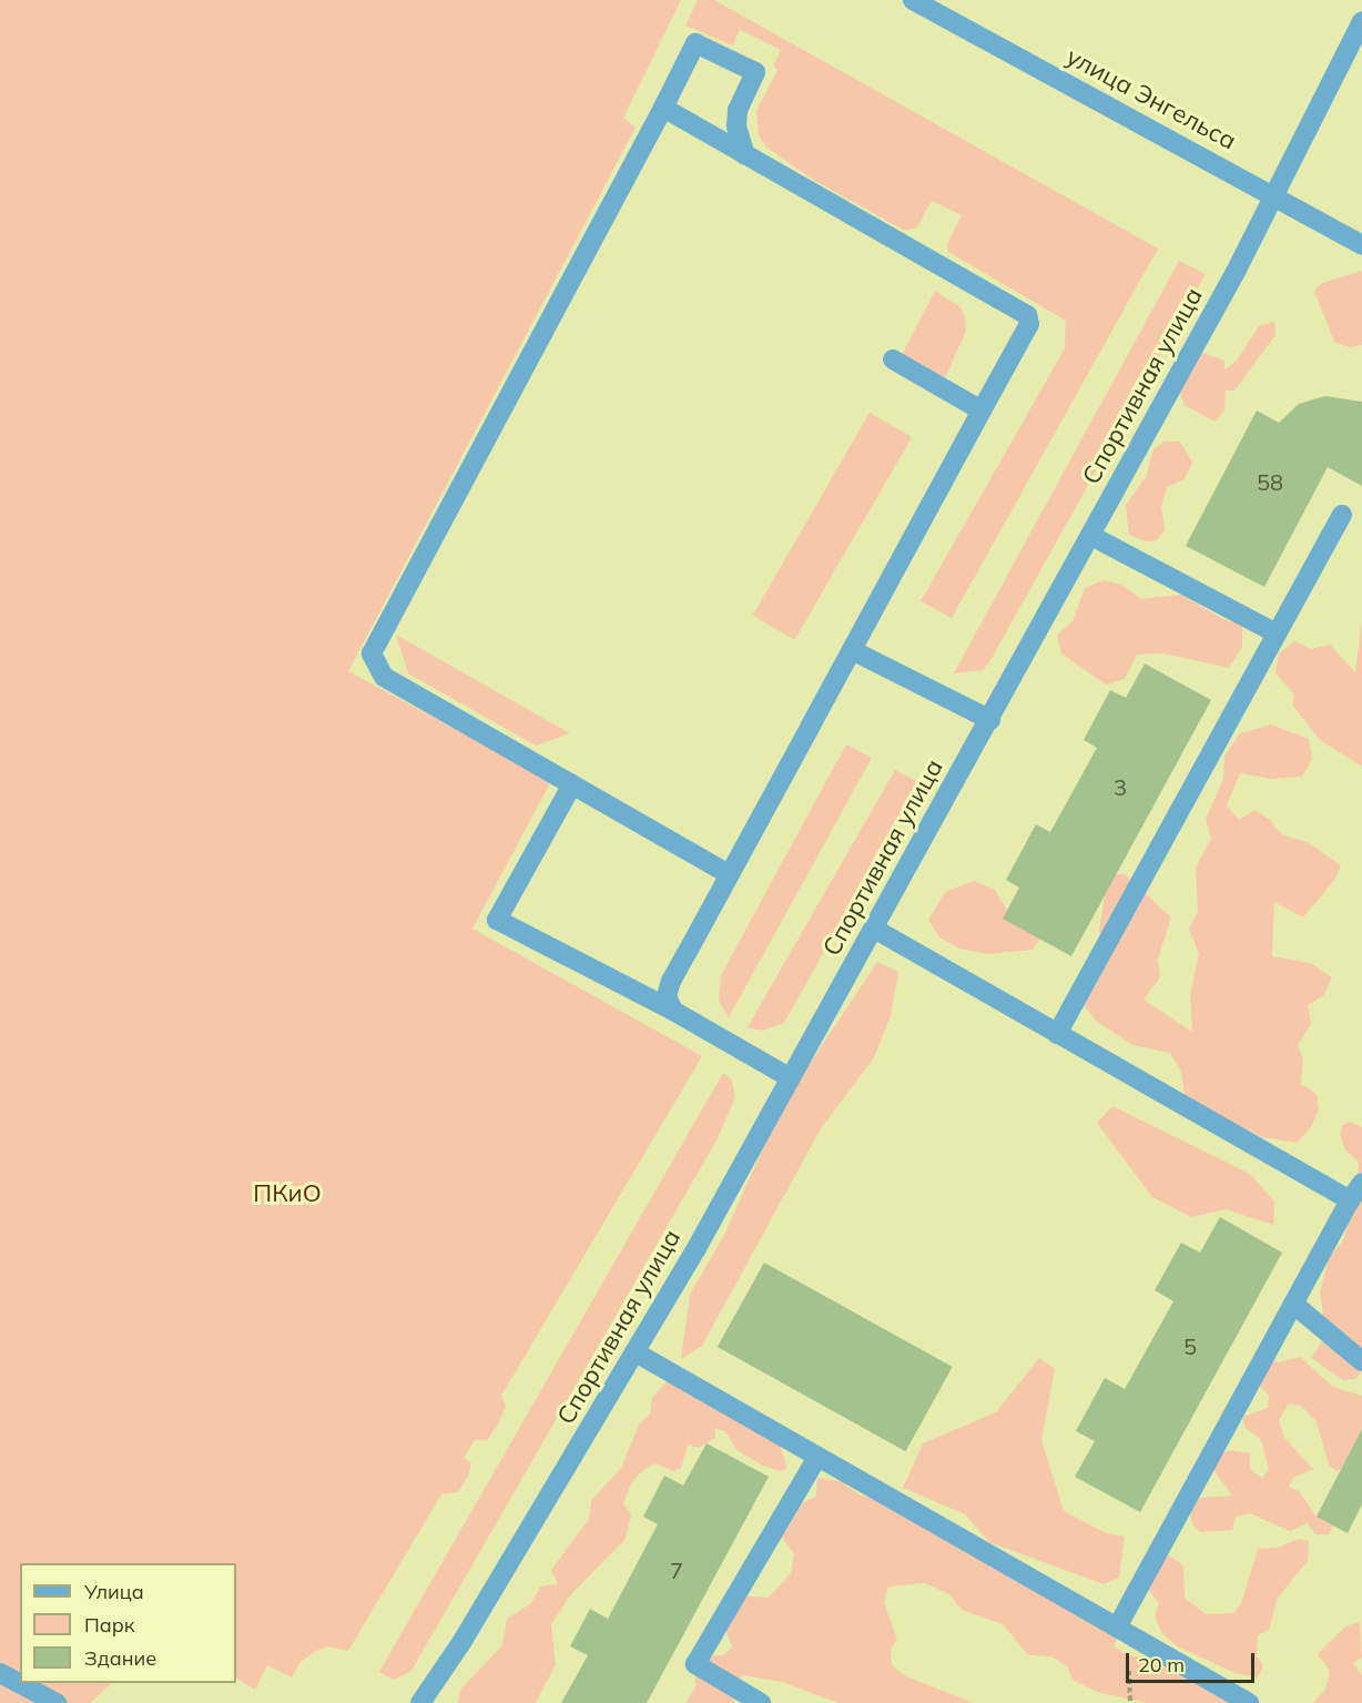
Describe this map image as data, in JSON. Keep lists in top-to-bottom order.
{
  "streets": {
    "street": ["улица Энгельса", "Спортивная улица"]
  },
  "crossings": [
    ["улица Энгельса", "Спортивная улица"]
  ],
  "parks": ["ПКиО"],
  "house_numbers": [
    "58",
    "3",
    "5",
    "7"
  ],
  "legend": ["Улица", "Парк", "Здание"],
  "scale_bar": "20 m"
}
